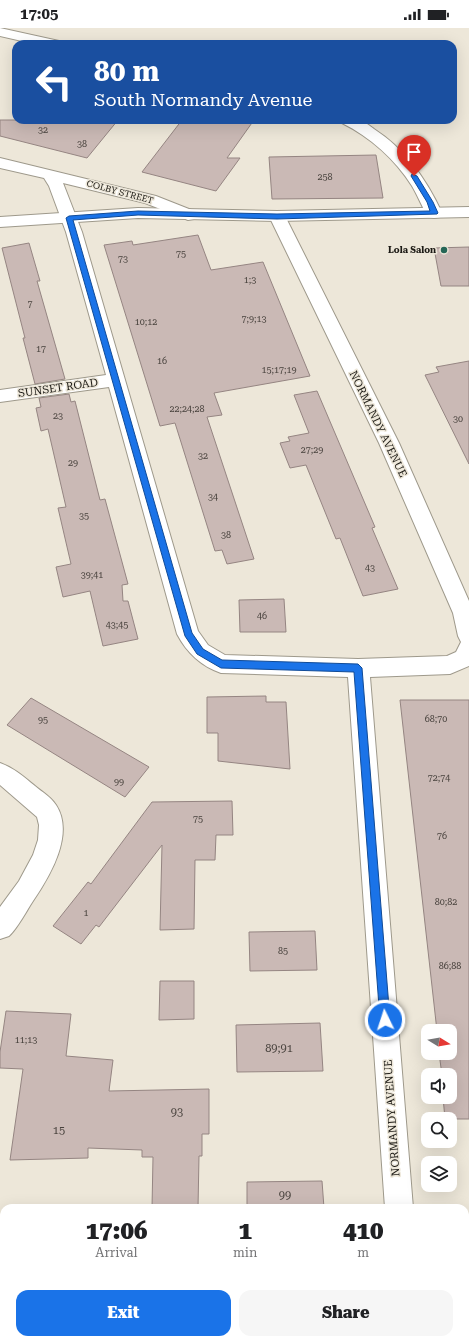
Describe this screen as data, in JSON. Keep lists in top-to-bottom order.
{
  "streets": {
    "street": ["COLBY STREET", "SUNSET ROAD", "NORMANDY AVENUE"]
  },
  "places": ["Lola Salon"],
  "house_numbers": [
    "32",
    "38",
    "258",
    "75",
    "73",
    "1;3",
    "7",
    "7;9;13",
    "10;12",
    "17",
    "16",
    "15;17;19",
    "22;24;28",
    "23",
    "30",
    "27;29",
    "32",
    "29",
    "34",
    "35",
    "38",
    "43",
    "39;41",
    "46",
    "43;45",
    "68;70",
    "95",
    "72;74",
    "99",
    "75",
    "76",
    "80;82",
    "1",
    "85",
    "86;88",
    "11;13",
    "89;91",
    "93",
    "15",
    "99"
  ],
  "north": "right",
  "page": {
    "status": "17:05",
    "turn": ["80 m", "South Normandy Avenue"],
    "eta": [
      "17:06",
      "Arrival",
      "1",
      "min",
      "410",
      "m"
    ],
    "buttons": ["Exit", "Share"]
  }
}
